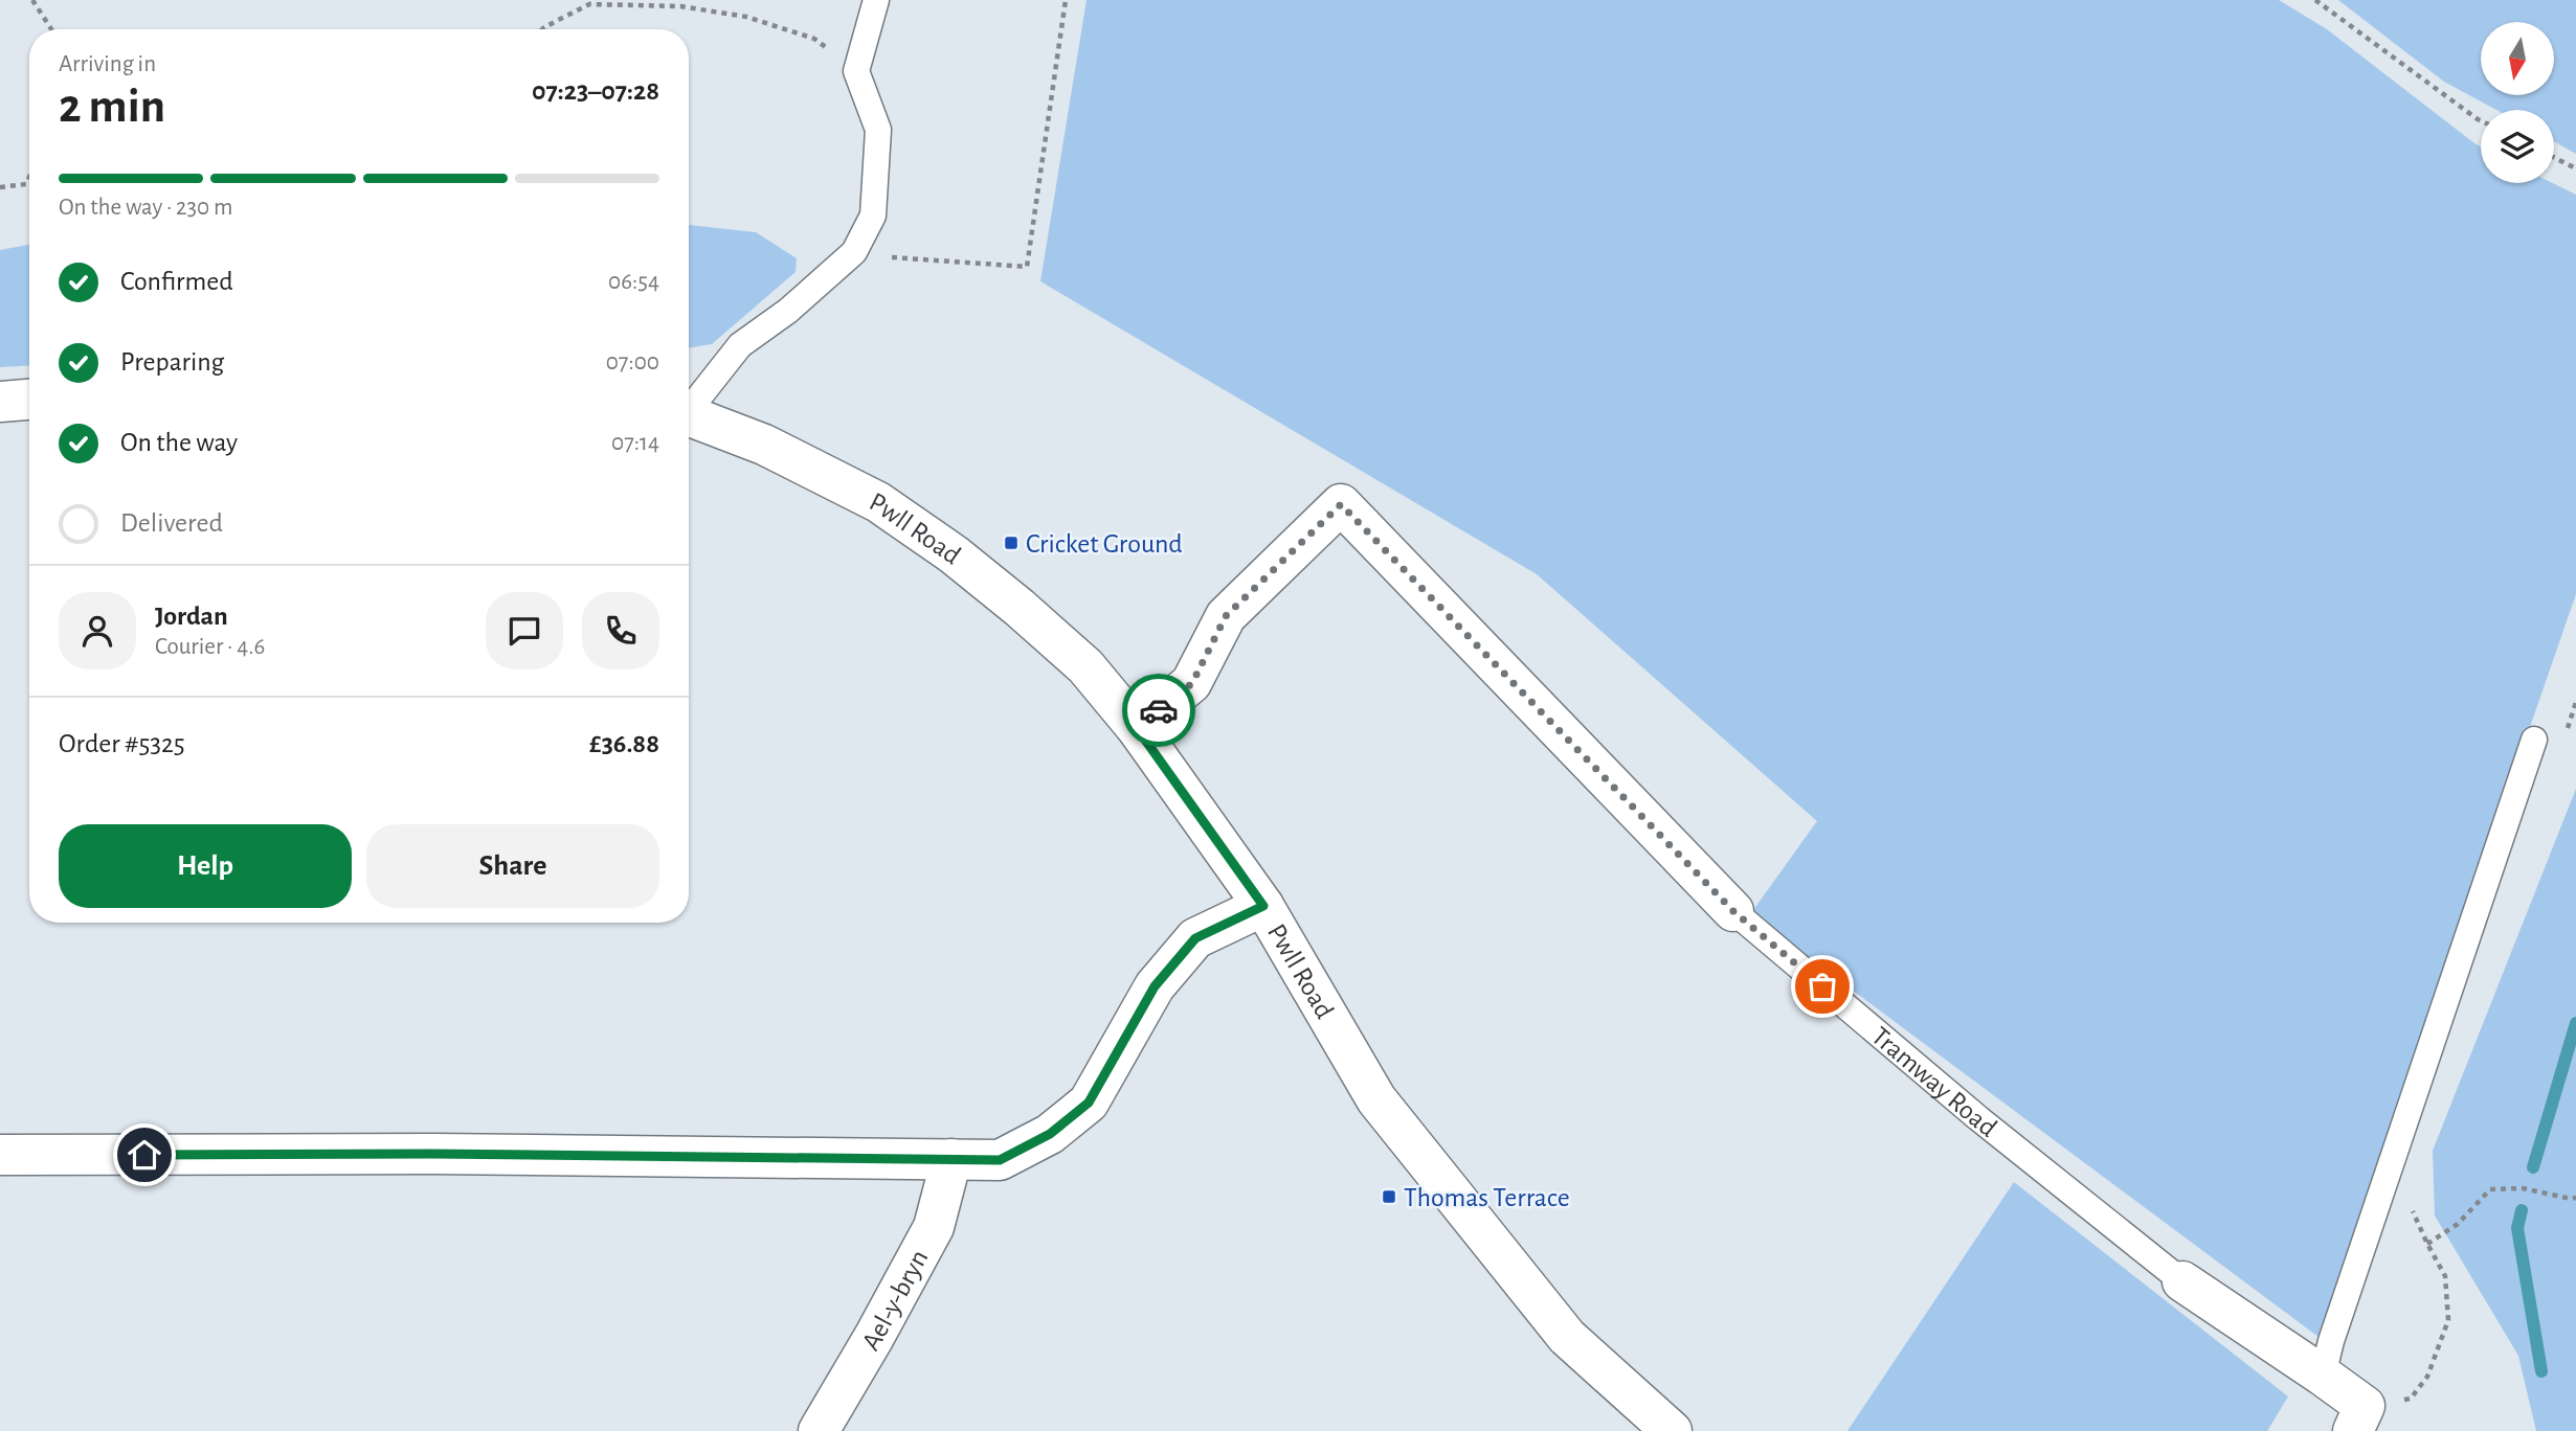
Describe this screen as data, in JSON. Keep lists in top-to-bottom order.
{
  "streets": {
    "street": ["Pwll Road", "Tramway Road", "Ael-y-bryn"]
  },
  "crossings": [
    ["Pwll Road", "Tramway Road"]
  ],
  "places": {
    "transit": ["Cricket Ground", "Thomas Terrace"]
  },
  "north": "bottom",
  "page": {
    "heading": ["2 min", "Arriving in", "07:23–07:28"],
    "panel": [
      "Jordan",
      "Courier · 4.6",
      "Order #5325",
      "£36.88"
    ],
    "bar": "On the way · 230 m",
    "list": [
      ["Confirmed", "06:54"],
      ["Preparing", "07:00"],
      ["On the way", "07:14"],
      "Delivered"
    ],
    "buttons": ["Help", "Share"]
  }
}
